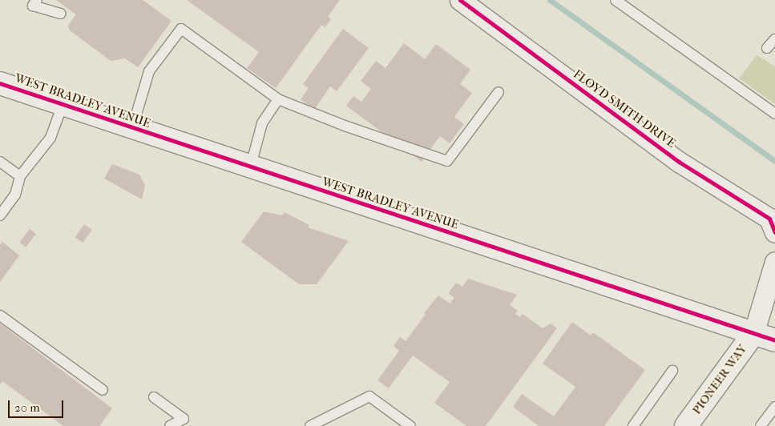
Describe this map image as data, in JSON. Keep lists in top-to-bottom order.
{
  "streets": {
    "main road": ["WEST BRADLEY AVENUE", "PIONEER WAY"],
    "street": ["FLOYD SMITH DRIVE"]
  },
  "crossings": [
    ["WEST BRADLEY AVENUE", "PIONEER WAY"]
  ],
  "scale_bar": "20 m"
}
